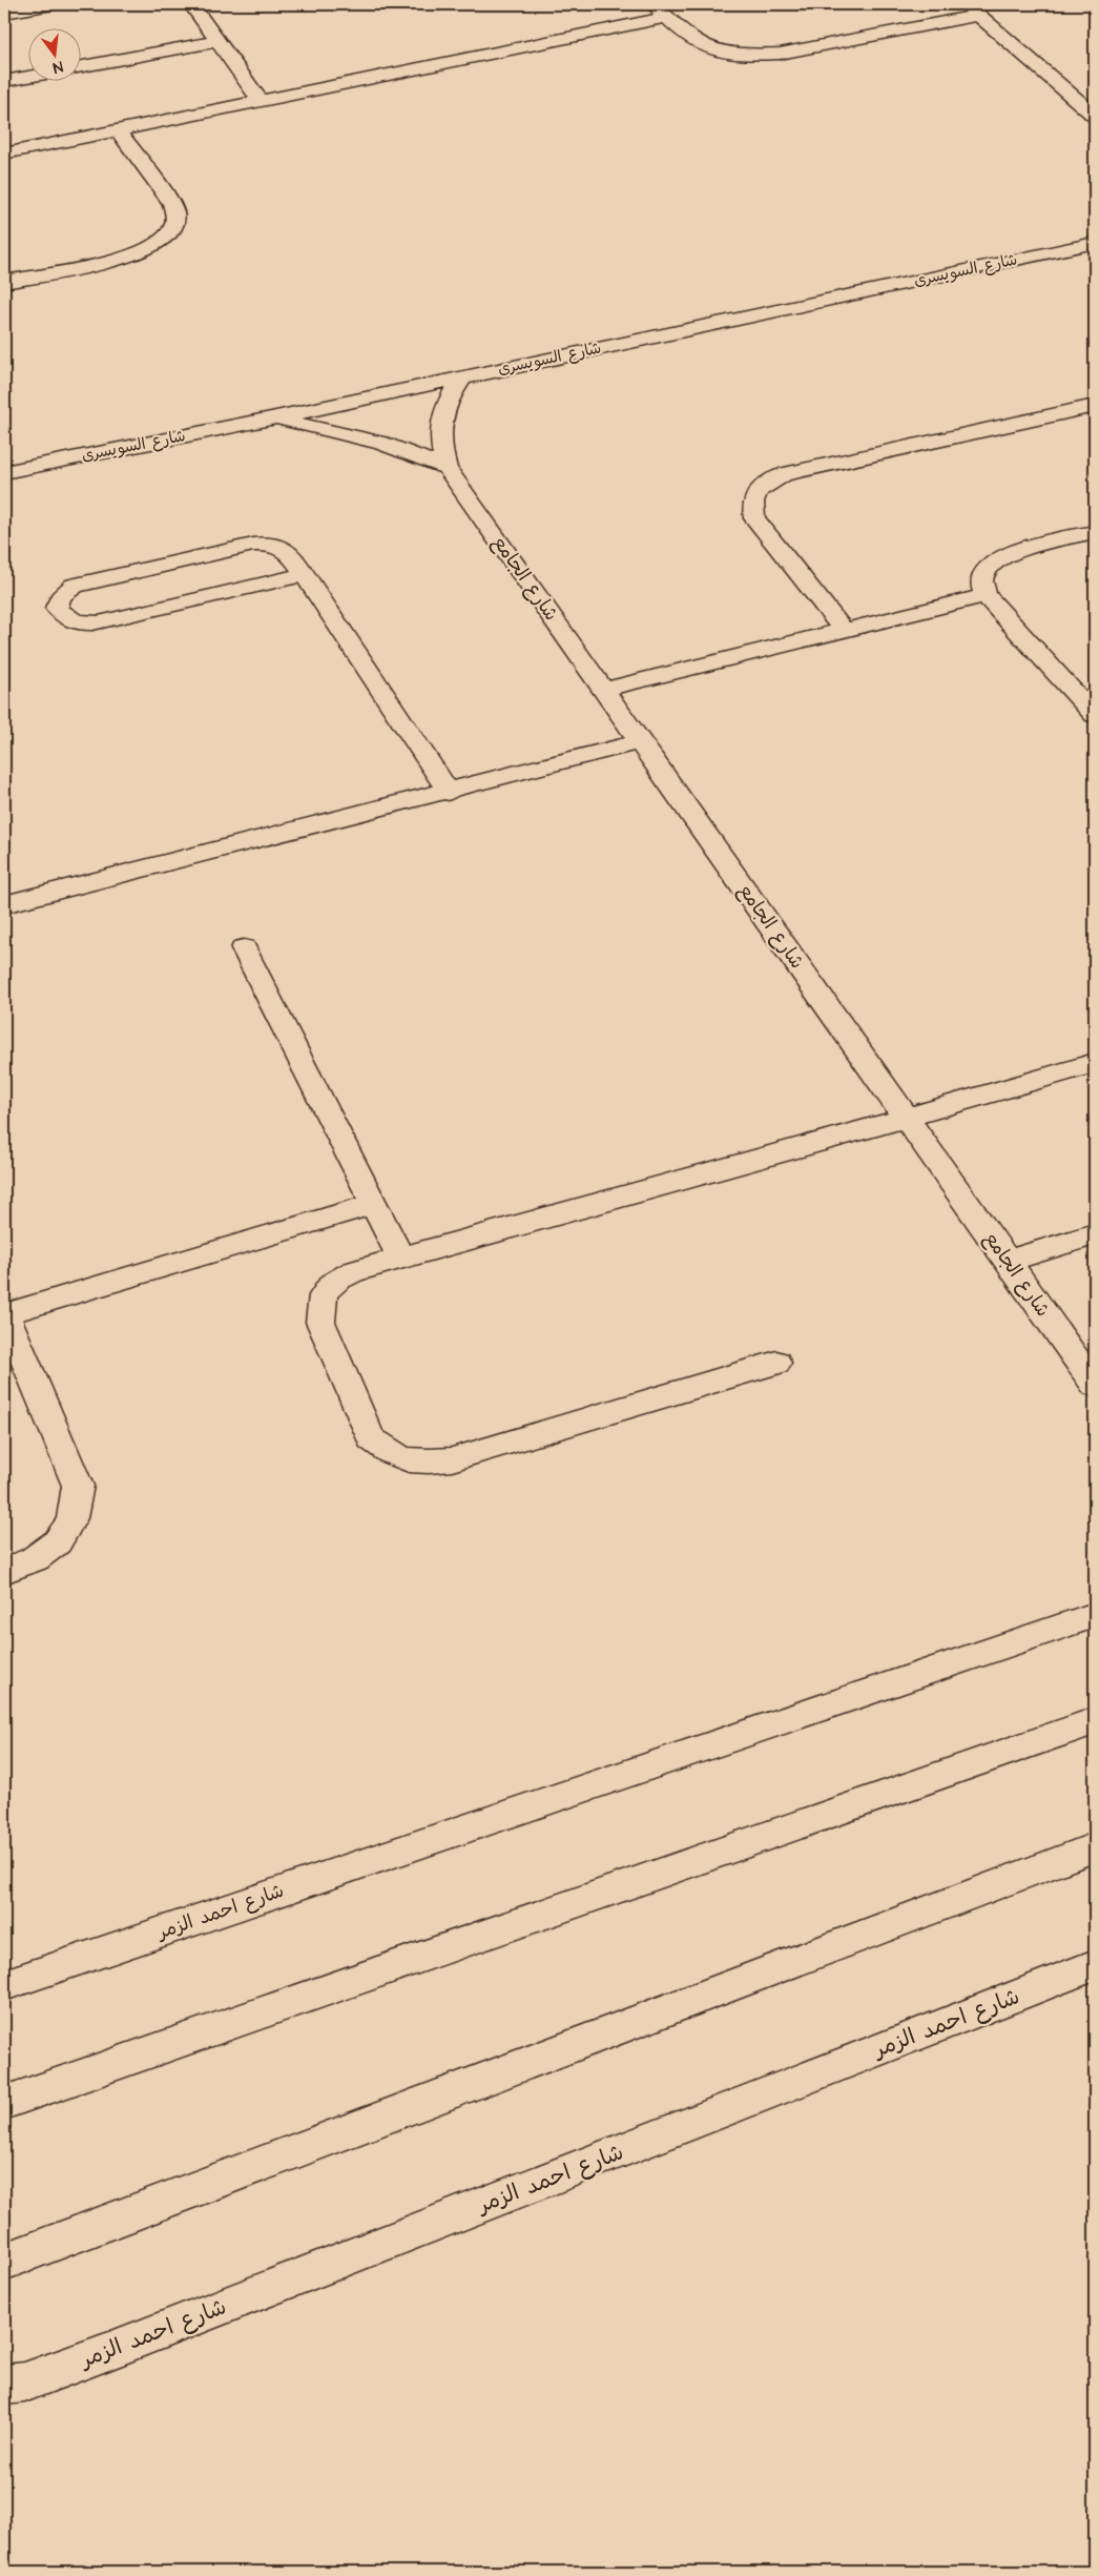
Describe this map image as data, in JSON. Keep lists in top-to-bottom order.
{
  "streets": {
    "street": ["شارع السويسرى", "شارع الجامع", "شارع احمد الزمر"]
  },
  "crossings": [
    ["شارع السويسرى", "شارع الجامع"]
  ],
  "north": "bottom"
}
